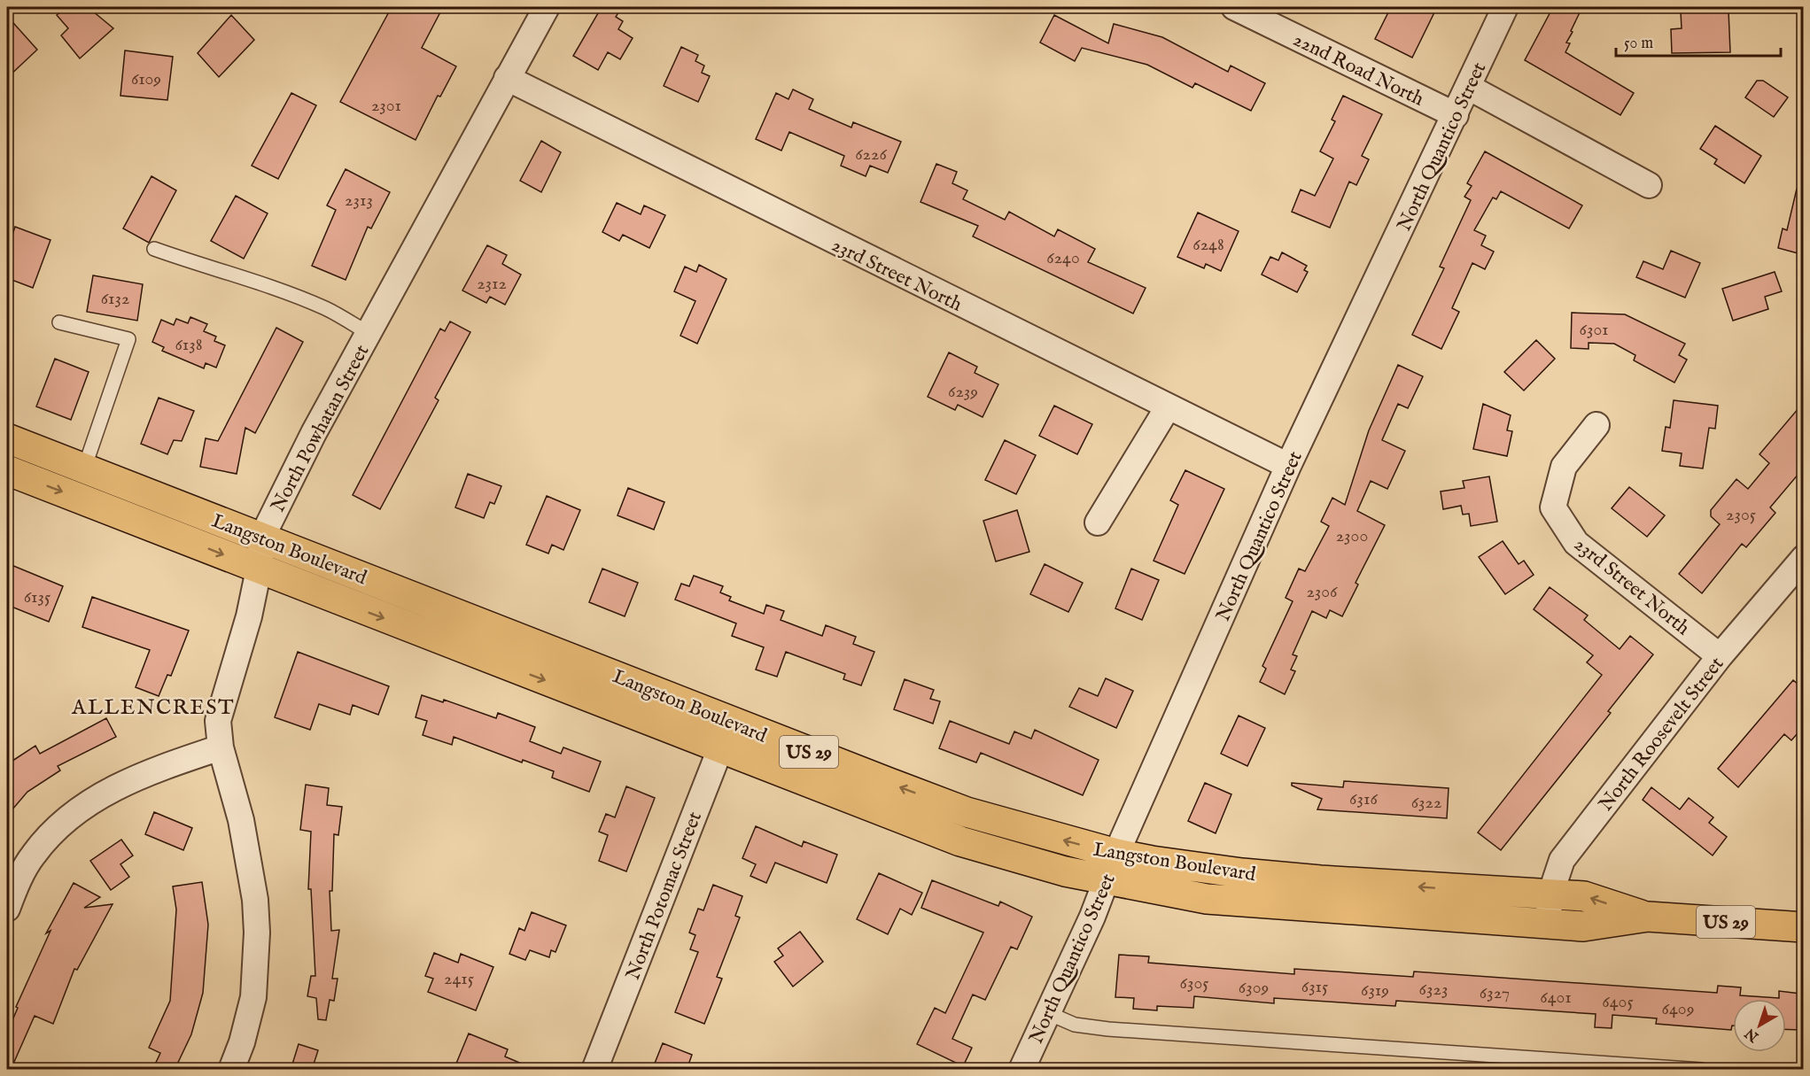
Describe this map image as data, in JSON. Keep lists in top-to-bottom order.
{
  "streets": {
    "main road": ["Langston Boulevard", "US 29"],
    "street": [
      "22nd Road North",
      "North Quantico Street",
      "23rd Street North",
      "North Powhatan Street",
      "North Roosevelt Street",
      "North Potomac Street"
    ]
  },
  "crossings": [
    ["22nd Road North", "North Quantico Street"],
    ["North Quantico Street", "23rd Street North"],
    ["North Quantico Street", "Langston Boulevard"],
    ["23rd Street North", "North Powhatan Street"],
    ["23rd Street North", "North Roosevelt Street"],
    ["North Powhatan Street", "Langston Boulevard"],
    ["Langston Boulevard", "North Roosevelt Street"],
    ["Langston Boulevard", "North Potomac Street"]
  ],
  "districts": ["ALLENCREST"],
  "house_numbers": [
    "6109",
    "2301",
    "6226",
    "2313",
    "6248",
    "6240",
    "2312",
    "6132",
    "6301",
    "6138",
    "6239",
    "2305",
    "2300",
    "2306",
    "6135",
    "6316",
    "6322",
    "2415",
    "6305",
    "6315",
    "6309",
    "6323",
    "6319",
    "6327",
    "6401",
    "6405",
    "6409"
  ],
  "scale_bar": "50 m",
  "north": "bottom left"
}
